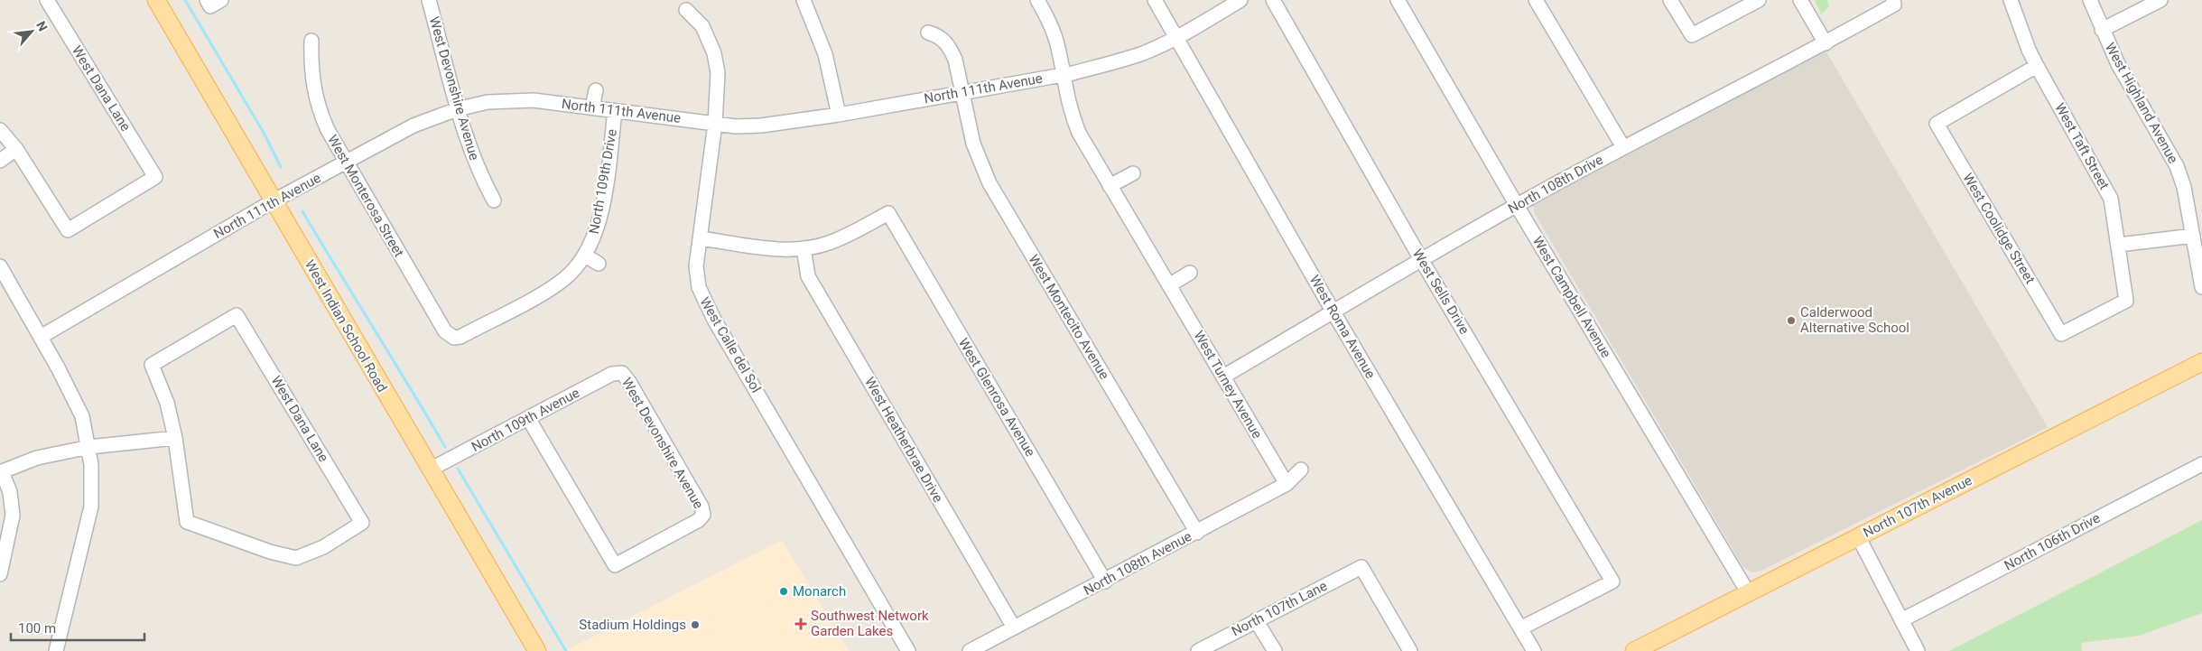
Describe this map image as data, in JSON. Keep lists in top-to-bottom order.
{
  "streets": {
    "main road": ["West Indian School Road", "North 107th Avenue"],
    "street": [
      "West Dana Lane",
      "West Devonshire Avenue",
      "North 111th Avenue",
      "West Highland Avenue",
      "West Taft Street",
      "North 109th Drive",
      "North 108th Drive",
      "West Monterosa Street",
      "West Coolidge Street",
      "West Sells Drive",
      "West Campbell Avenue",
      "West Montecito Avenue",
      "West Roma Avenue",
      "West Calle del Sol",
      "West Turney Avenue",
      "West Glenrosa Avenue",
      "North 109th Avenue",
      "West Heatherbrae Drive",
      "North 106th Drive",
      "North 108th Avenue",
      "North 107th Lane"
    ]
  },
  "crossings": [
    ["West Devonshire Avenue", "North 111th Avenue"],
    ["West Devonshire Avenue", "North 109th Avenue"],
    ["North 111th Avenue", "North 109th Drive"],
    ["North 111th Avenue", "West Monterosa Street"],
    ["North 111th Avenue", "West Montecito Avenue"],
    ["North 111th Avenue", "West Indian School Road"],
    ["North 111th Avenue", "West Roma Avenue"],
    ["North 111th Avenue", "West Calle del Sol"],
    ["North 111th Avenue", "West Turney Avenue"],
    ["West Taft Street", "West Coolidge Street"],
    ["North 109th Drive", "West Monterosa Street"],
    ["North 108th Drive", "West Sells Drive"],
    ["North 108th Drive", "West Campbell Avenue"],
    ["North 108th Drive", "West Roma Avenue"],
    ["North 108th Drive", "West Turney Avenue"],
    ["West Sells Drive", "West Roma Avenue"],
    ["West Campbell Avenue", "North 107th Avenue"],
    ["West Montecito Avenue", "North 108th Avenue"],
    ["West Indian School Road", "North 109th Avenue"],
    ["West Turney Avenue", "North 108th Avenue"],
    ["West Glenrosa Avenue", "West Heatherbrae Drive"],
    ["West Glenrosa Avenue", "North 108th Avenue"],
    ["West Heatherbrae Drive", "North 108th Avenue"]
  ],
  "places": {
    "other": ["Calderwood Alternative School", "Monarch", "Stadium Holdings"],
    "health": ["Southwest Network Garden Lakes"]
  },
  "scale_bar": "100 m",
  "north": "top right"
}
